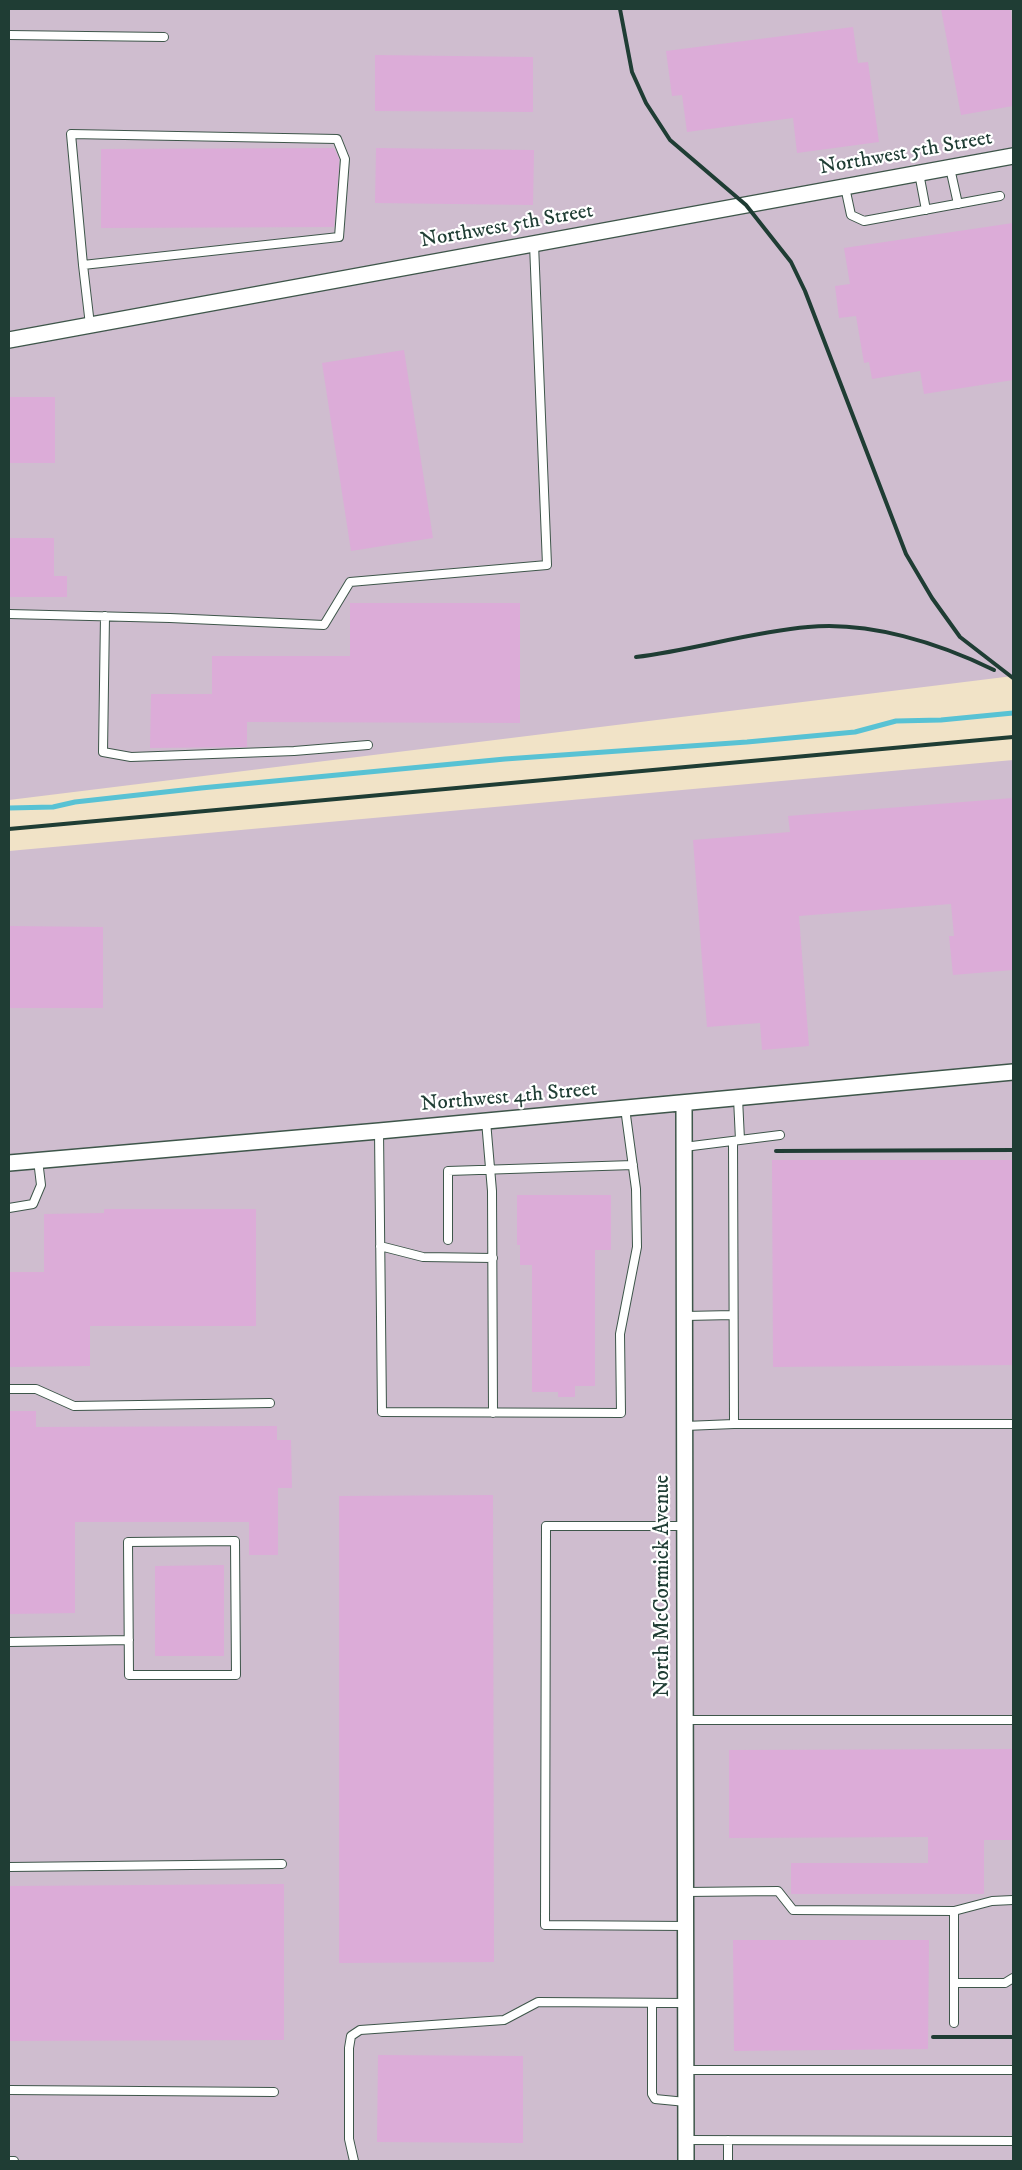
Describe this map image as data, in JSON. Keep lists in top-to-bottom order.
{
  "streets": {
    "street": ["Northwest 5th Street", "Northwest 4th Street", "North McCormick Avenue"]
  },
  "crossings": [
    ["Northwest 4th Street", "North McCormick Avenue"]
  ]
}
